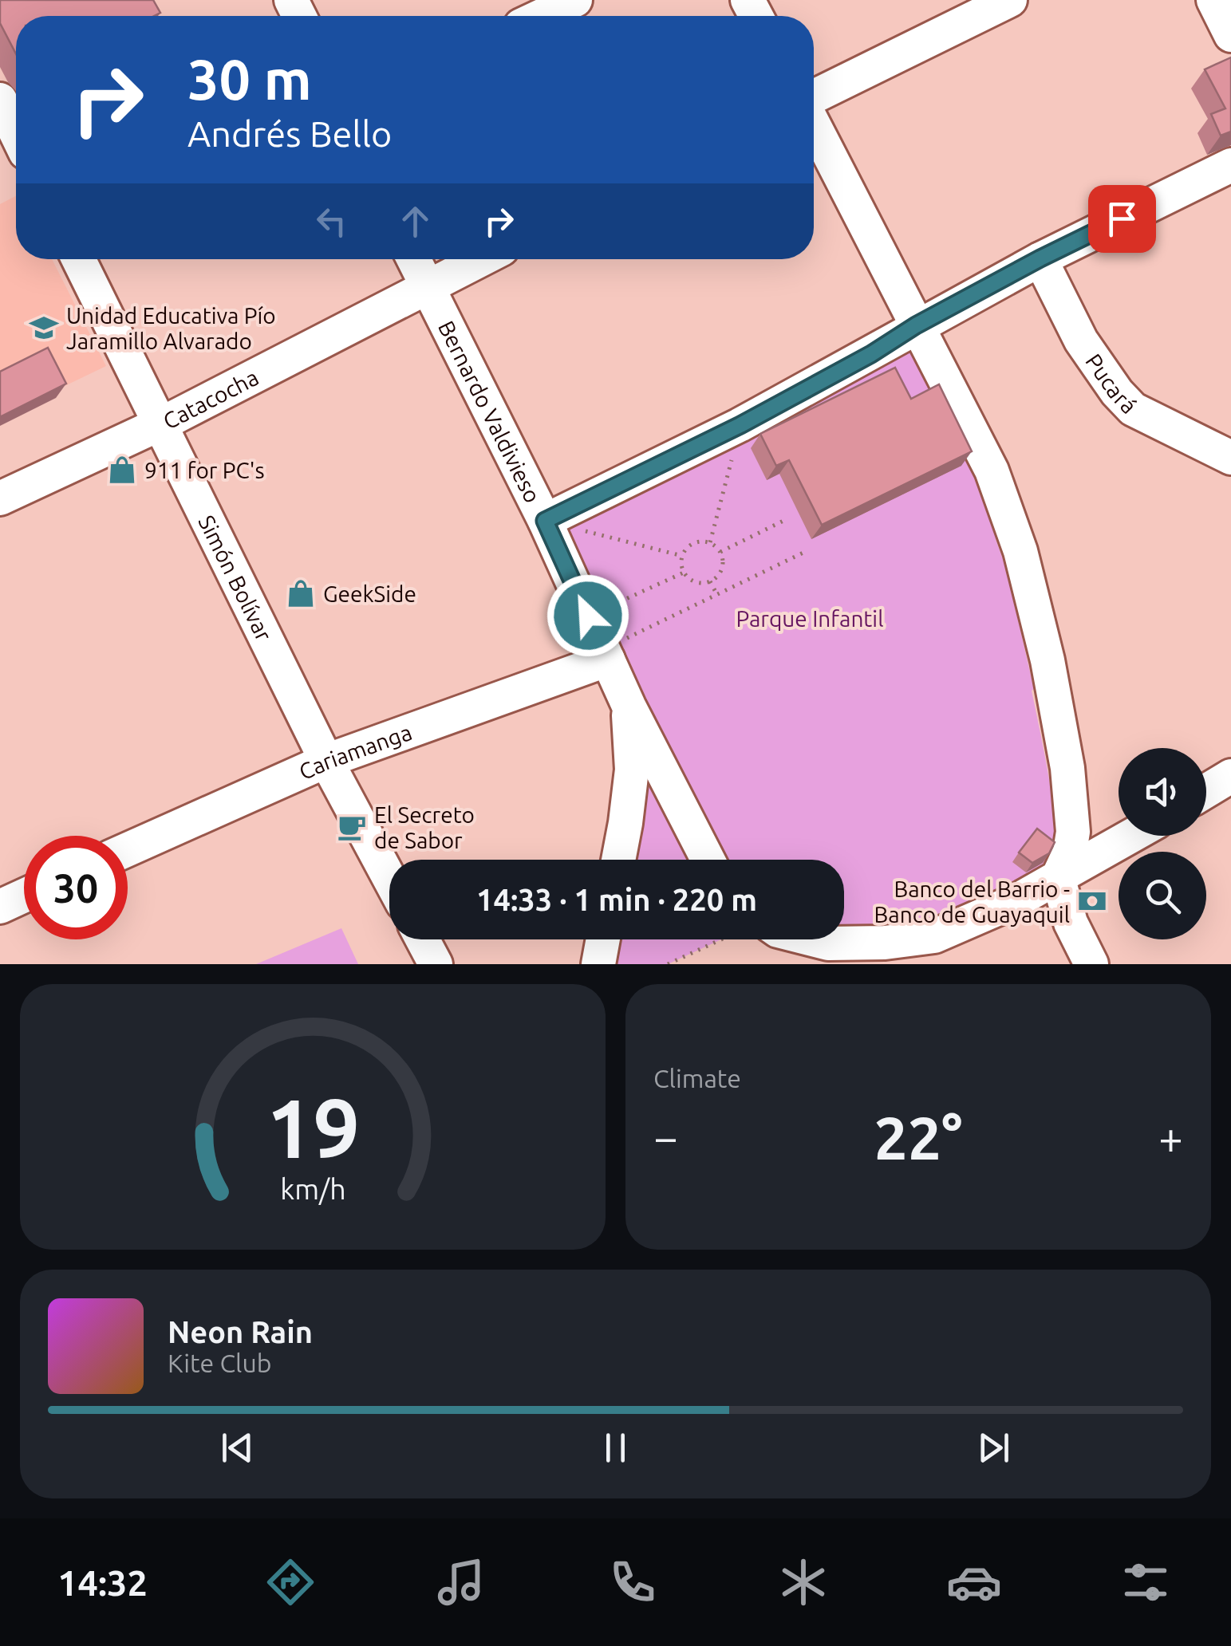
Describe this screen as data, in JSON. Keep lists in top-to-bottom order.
{
  "streets": {
    "street": [
      "Pucará",
      "Catacocha",
      "Bernardo Valdivieso",
      "Simón Bolívar",
      "Cariamanga"
    ]
  },
  "crossings": [
    ["Catacocha", "Bernardo Valdivieso"],
    ["Catacocha", "Simón Bolívar"],
    ["Bernardo Valdivieso", "Cariamanga"],
    ["Simón Bolívar", "Cariamanga"]
  ],
  "parks": ["Parque Infantil"],
  "places": {
    "school or university": ["Unidad Educativa Pío Jaramillo Alvarado"],
    "shop": ["911 for PC's", "GeekSide"],
    "cafe": ["El Secreto de Sabor"],
    "bank": ["Banco del Barrio - Banco de Guayaquil"]
  },
  "page": {
    "turn": ["30 m", "Andrés Bello"],
    "limit": "30",
    "trip": "14:33 · 1 min · 220 m",
    "tile": "Climate",
    "heat": ["−", "22°", "+"],
    "song": ["Neon Rain", "Kite Club"],
    "tabs": "14:32",
    "gauge": ["19", "km/h"]
  }
}
